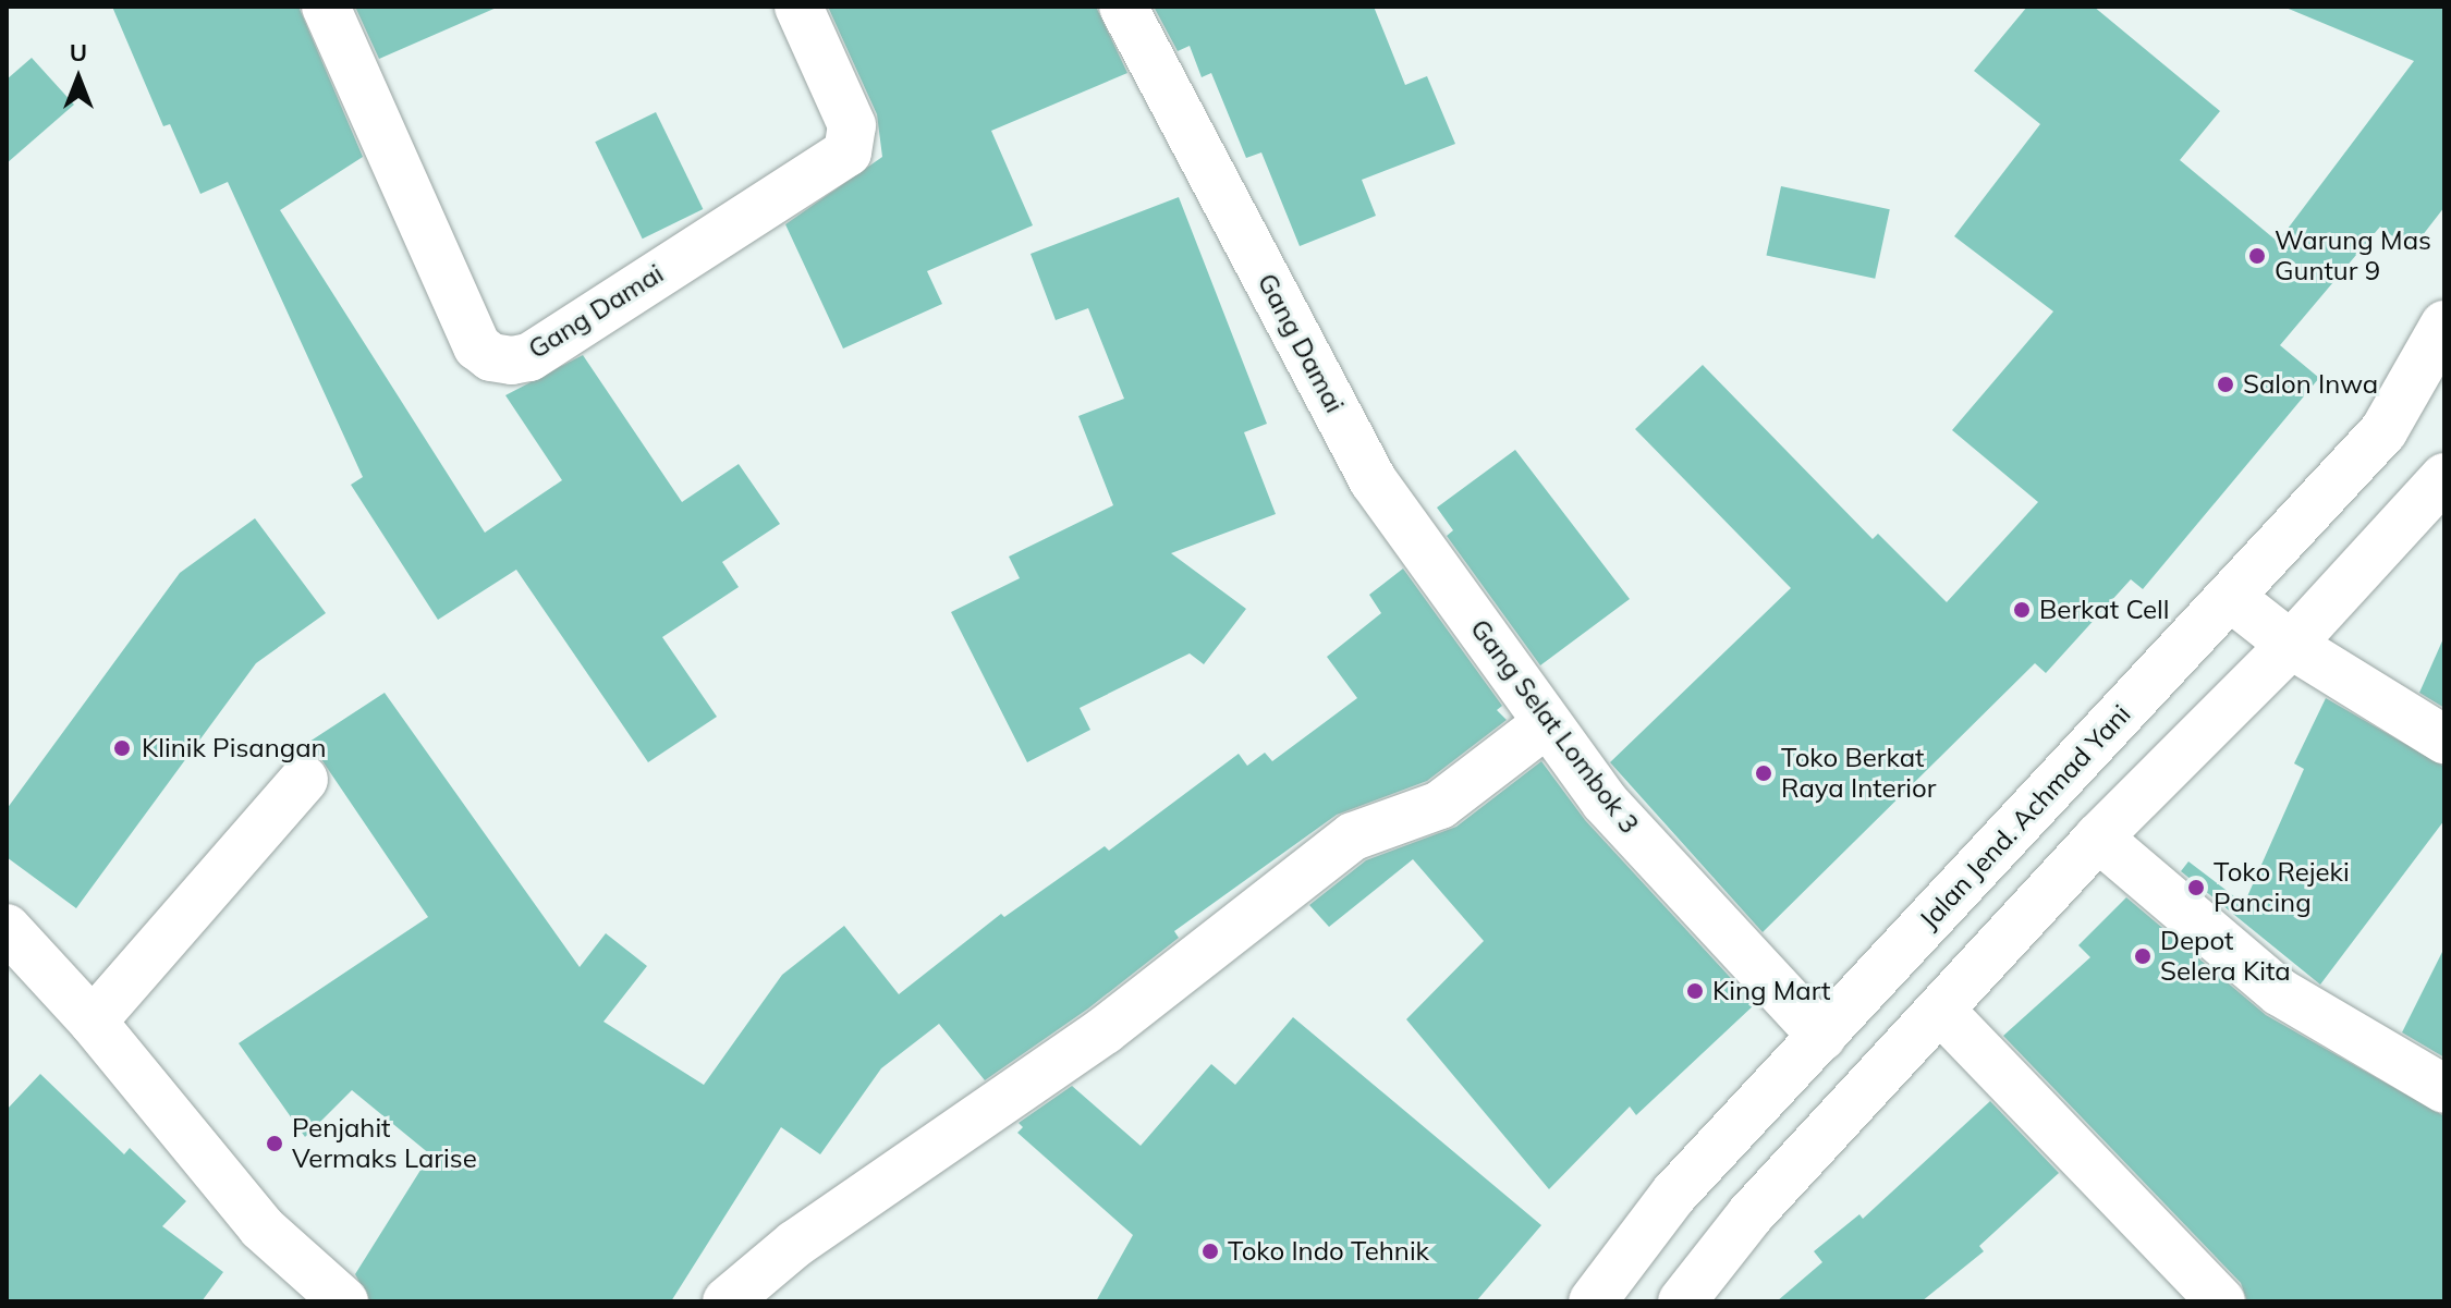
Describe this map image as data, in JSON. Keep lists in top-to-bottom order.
{
  "streets": {
    "street": ["Gang Damai", "Gang Selat Lombok 3", "Jalan Jend. Achmad Yani"]
  },
  "crossings": [
    ["Gang Damai", "Gang Selat Lombok 3"],
    ["Gang Selat Lombok 3", "Jalan Jend. Achmad Yani"]
  ],
  "places": [
    "Warung Mas Guntur 9",
    "Salon Inwa",
    "Berkat Cell",
    "Klinik Pisangan",
    "Toko Berkat Raya Interior",
    "Toko Rejeki Pancing",
    "Depot Selera Kita",
    "King Mart",
    "Penjahit Vermaks Larise",
    "Toko Indo Tehnik"
  ],
  "north": "top"
}
